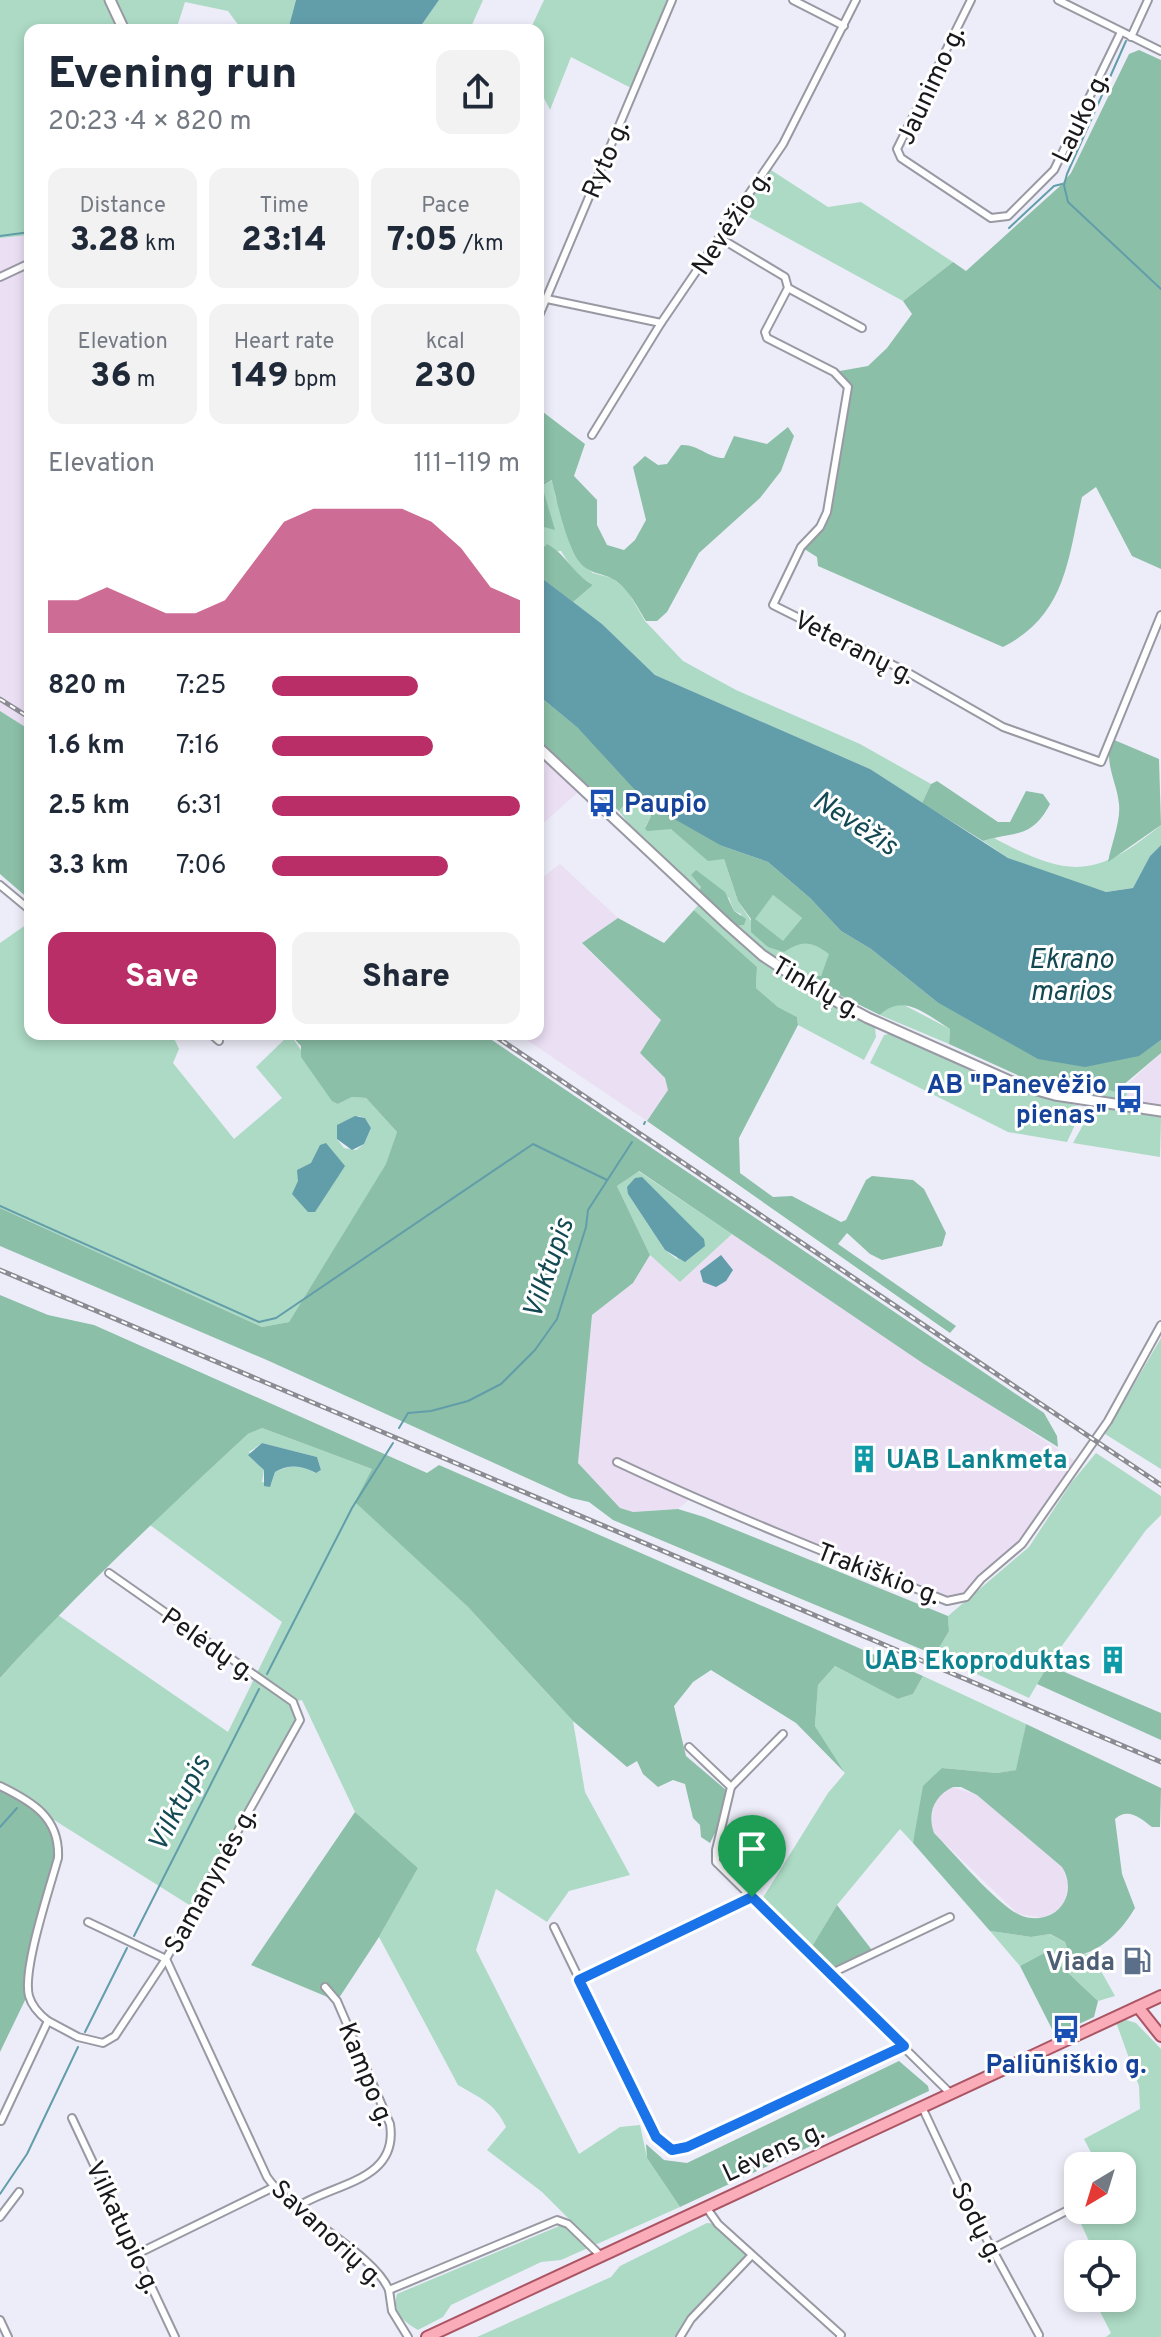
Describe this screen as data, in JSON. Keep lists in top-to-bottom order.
{
  "streets": {
    "main road": ["Tinklų g.", "Lėvens g."],
    "street": [
      "Jaunimo g.",
      "Lauko g.",
      "Ryto g.",
      "Nevėžio g.",
      "Veteranų g.",
      "Trakiškio g.",
      "Pelėdų g.",
      "Samanynės g.",
      "Kampo g.",
      "Sodų g.",
      "Vilkatupio g.",
      "Savanorių g."
    ]
  },
  "crossings": [
    ["Jaunimo g.", "Lauko g."],
    ["Pelėdų g.", "Samanynės g."],
    ["Samanynės g.", "Savanorių g."],
    ["Kampo g.", "Savanorių g."],
    ["Lėvens g.", "Sodų g."],
    ["Lėvens g.", "Savanorių g."]
  ],
  "water": ["Nevėžis", "Ekrano marios", "Vilktupis"],
  "places": {
    "bus stop": ["Paupio", "AB \"Panevėžio pienas\"", "Paliūniškio g."],
    "building": ["UAB Lankmeta", "UAB Ekoproduktas"],
    "fuel station": ["Viada"]
  },
  "north": "bottom left",
  "page": {
    "heading": ["Evening run", "20:23 · 4 × 820 m"],
    "stats": [
      ["Distance", "3.28 km"],
      ["Time", "23:14"],
      ["Pace", "7:05 /km"],
      ["Elevation", "36 m"],
      ["Heart rate", "149 bpm"],
      ["kcal", "230"]
    ],
    "chart": ["Elevation", "111–119 m"],
    "list": [
      {
        "name": "820 m",
        "note": "7:25"
      },
      {
        "name": "1.6 km",
        "note": "7:16"
      },
      {
        "name": "2.5 km",
        "note": "6:31"
      },
      {
        "name": "3.3 km",
        "note": "7:06"
      }
    ],
    "buttons": ["Save", "Share"]
  }
}
